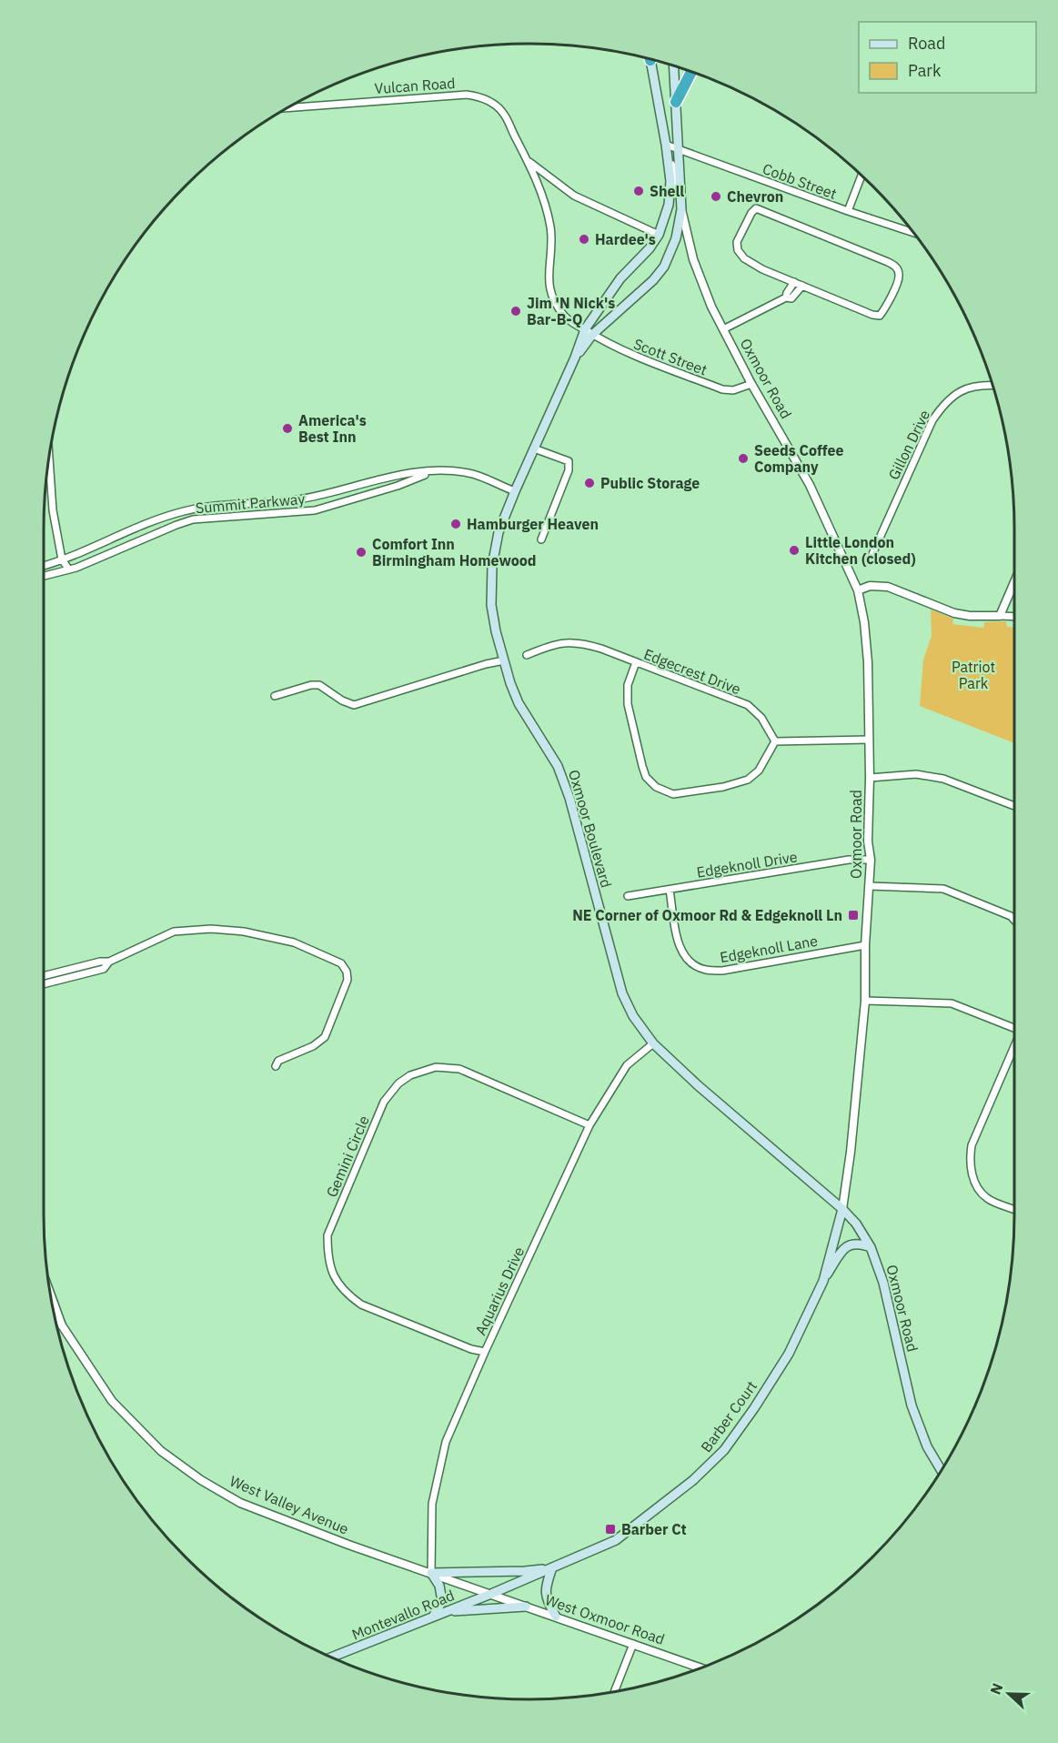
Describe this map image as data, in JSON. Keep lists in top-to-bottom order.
{
  "streets": {
    "main road": [
      "Oxmoor Road",
      "Oxmoor Boulevard",
      "Barber Court",
      "Montevallo Road"
    ],
    "street": [
      "Vulcan Road",
      "Cobb Street",
      "Scott Street",
      "Gillon Drive",
      "Summit Parkway",
      "Edgecrest Drive",
      "Edgeknoll Drive",
      "Edgeknoll Lane",
      "Gemini Circle",
      "Aquarius Drive",
      "West Valley Avenue",
      "West Oxmoor Road"
    ]
  },
  "crossings": [
    ["Vulcan Road", "Scott Street"],
    ["Vulcan Road", "Oxmoor Boulevard"],
    ["Cobb Street", "Oxmoor Road"],
    ["Cobb Street", "Oxmoor Boulevard"],
    ["Scott Street", "Oxmoor Road"],
    ["Scott Street", "Oxmoor Boulevard"],
    ["Oxmoor Road", "Oxmoor Boulevard"],
    ["Oxmoor Road", "Edgeknoll Drive"],
    ["Oxmoor Road", "Edgeknoll Lane"],
    ["Oxmoor Road", "Barber Court"],
    ["Summit Parkway", "Oxmoor Boulevard"],
    ["Oxmoor Boulevard", "Aquarius Drive"],
    ["Oxmoor Boulevard", "Barber Court"],
    ["Edgeknoll Drive", "Edgeknoll Lane"],
    ["Gemini Circle", "Aquarius Drive"],
    ["Aquarius Drive", "West Valley Avenue"],
    ["Barber Court", "West Valley Avenue"],
    ["Barber Court", "Montevallo Road"],
    ["Barber Court", "West Oxmoor Road"],
    ["West Valley Avenue", "Montevallo Road"],
    ["West Valley Avenue", "West Oxmoor Road"],
    ["Montevallo Road", "West Oxmoor Road"]
  ],
  "parks": ["Patriot Park"],
  "places": {
    "other": [
      "Shell",
      "Chevron",
      "Hardee's",
      "Jim 'N Nick's Bar-B-Q",
      "America's Best Inn",
      "Seeds Coffee Company",
      "Public Storage",
      "Hamburger Heaven",
      "Little London Kitchen (closed)",
      "Comfort Inn Birmingham Homewood"
    ],
    "transit": ["NE Corner of Oxmoor Rd & Edgeknoll Ln", "Barber Ct"]
  },
  "legend": ["Road", "Park"],
  "north": "left"
}
